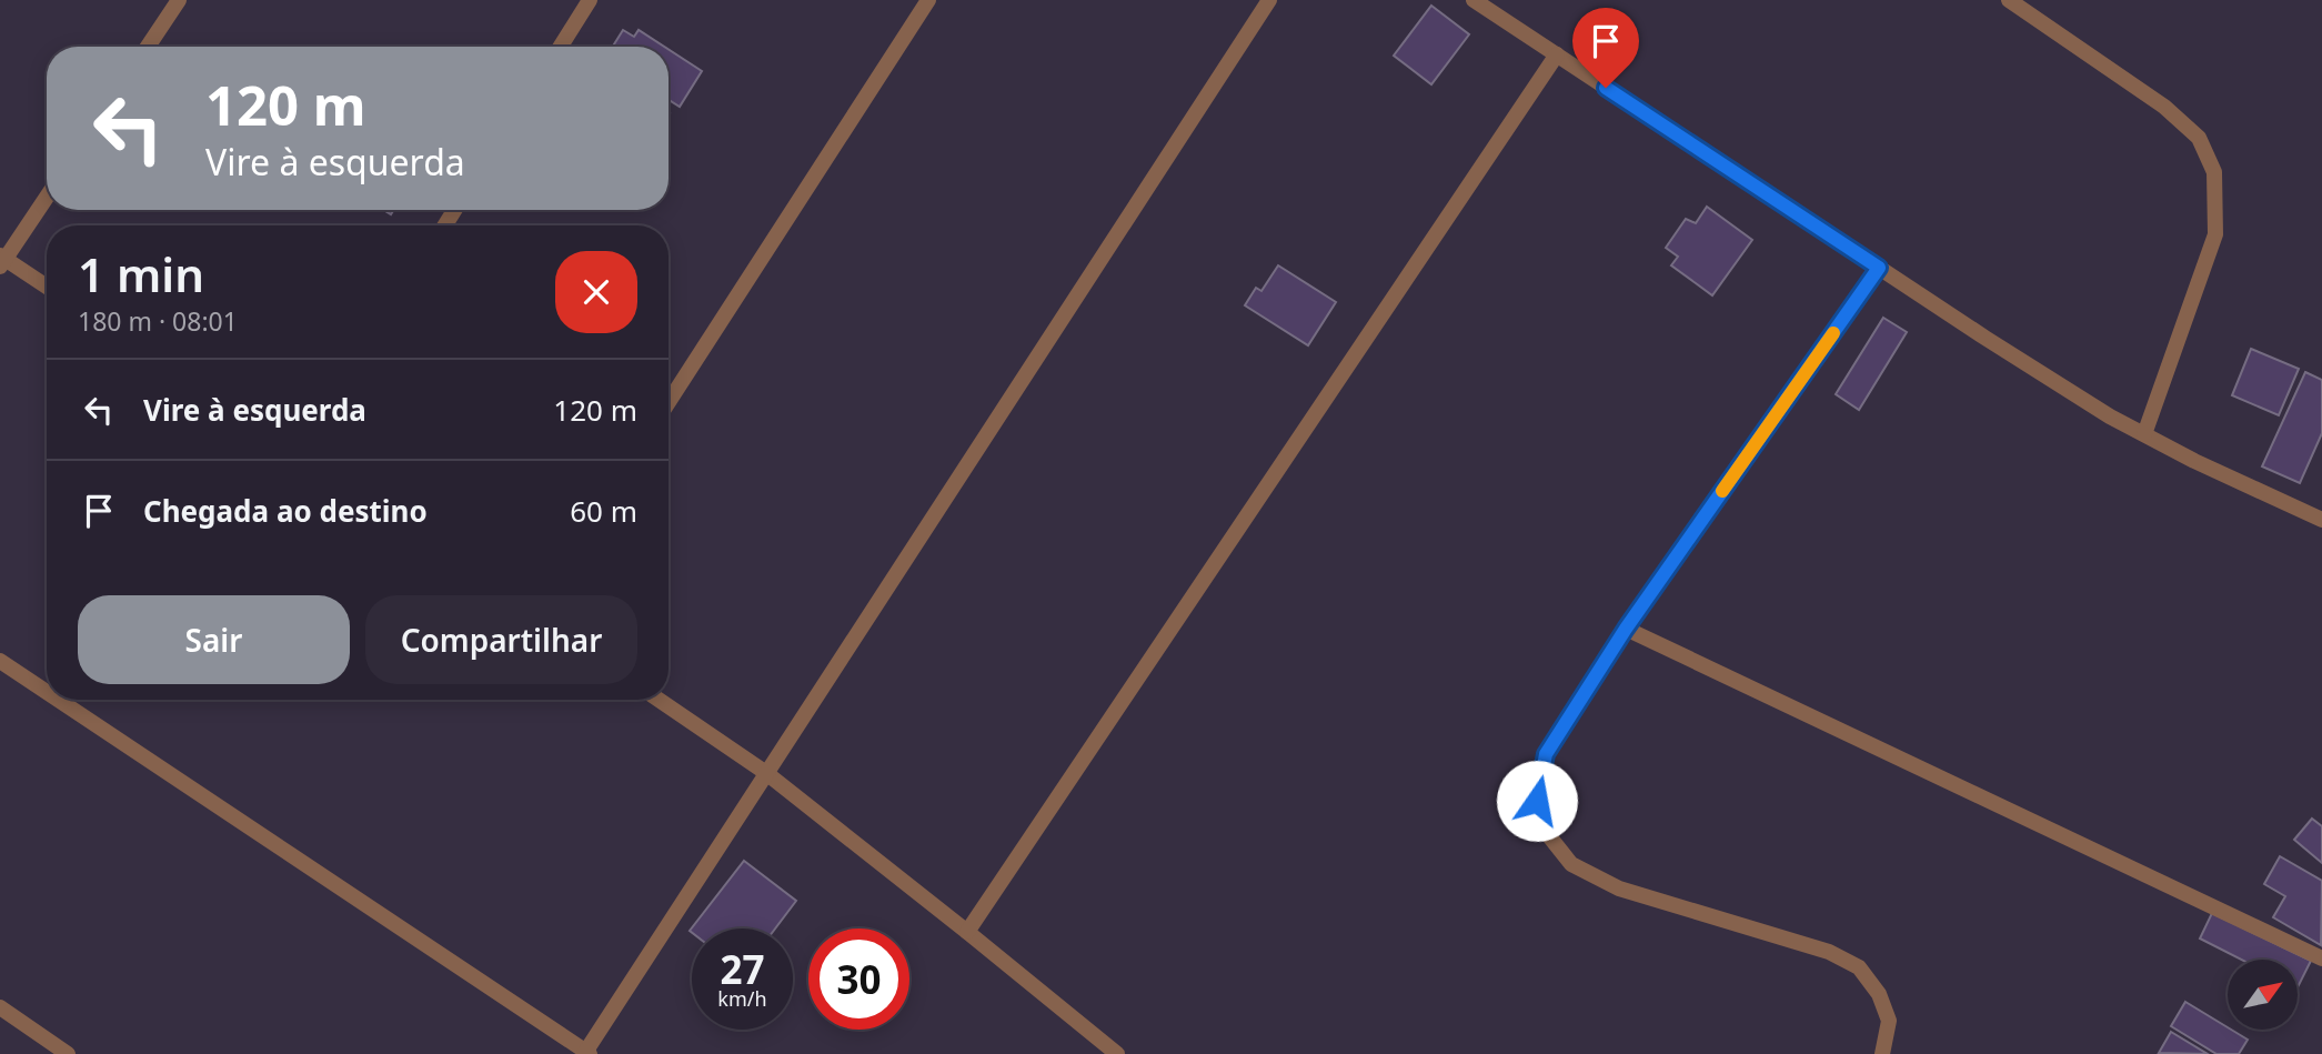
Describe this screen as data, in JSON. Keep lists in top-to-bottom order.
{
  "north": "top right",
  "page": {
    "turn": ["120 m", "Vire à esquerda"],
    "heading": ["1 min", "180 m · 08:01"],
    "list": [
      {
        "name": "Vire à esquerda",
        "value": "120 m"
      },
      {
        "name": "Chegada ao destino",
        "value": "60 m"
      }
    ],
    "buttons": ["Sair", "Compartilhar"],
    "speed": "27 km/h",
    "limit": "30"
  }
}
